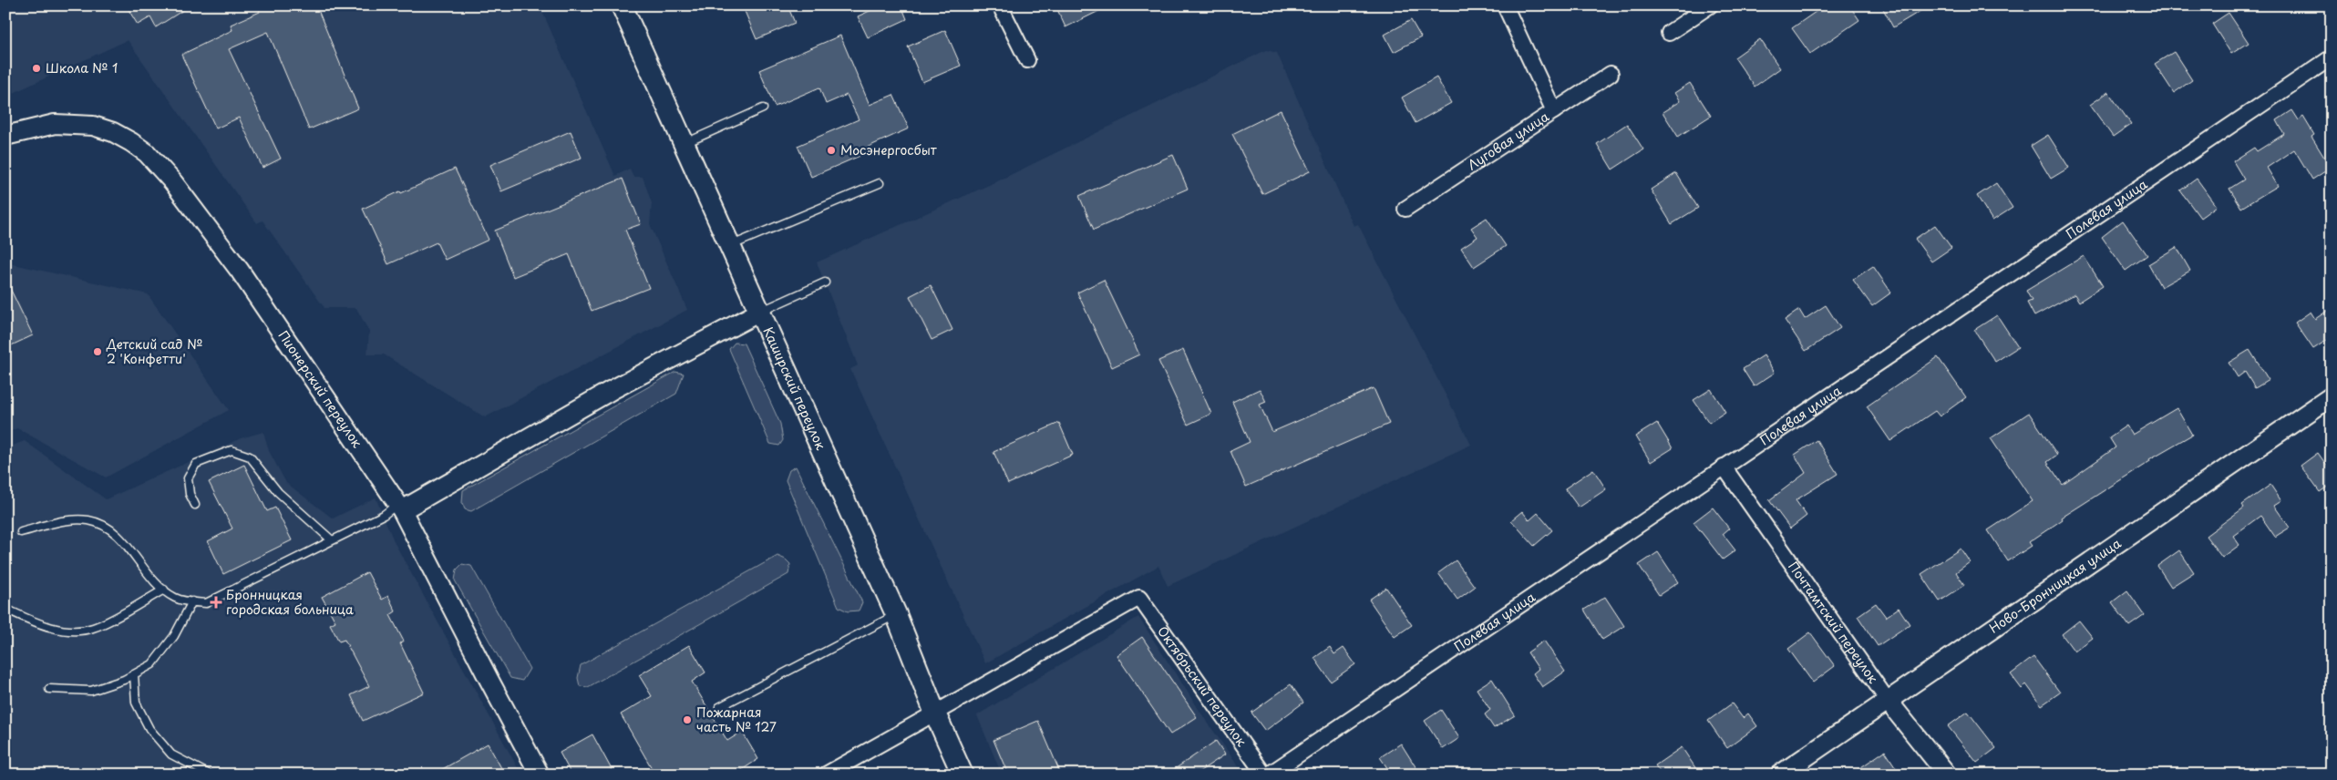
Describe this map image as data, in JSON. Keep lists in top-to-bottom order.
{
  "streets": {
    "main road": ["Каширский переулок"],
    "street": [
      "Луговая улица",
      "Полевая улица",
      "Пионерский переулок",
      "Ново-Бронницкая улица",
      "Почтамтский переулок",
      "Октябрьский переулок"
    ]
  },
  "crossings": [
    ["Полевая улица", "Почтамтский переулок"],
    ["Каширский переулок", "Октябрьский переулок"],
    ["Ново-Бронницкая улица", "Почтамтский переулок"]
  ],
  "places": {
    "other": [
      "Школа № 1",
      "Мосэнергосбыт",
      "Детский сад № 2 'Конфетти'",
      "Пожарная часть № 127"
    ],
    "health": ["Бронницкая городская больница"]
  }
}
